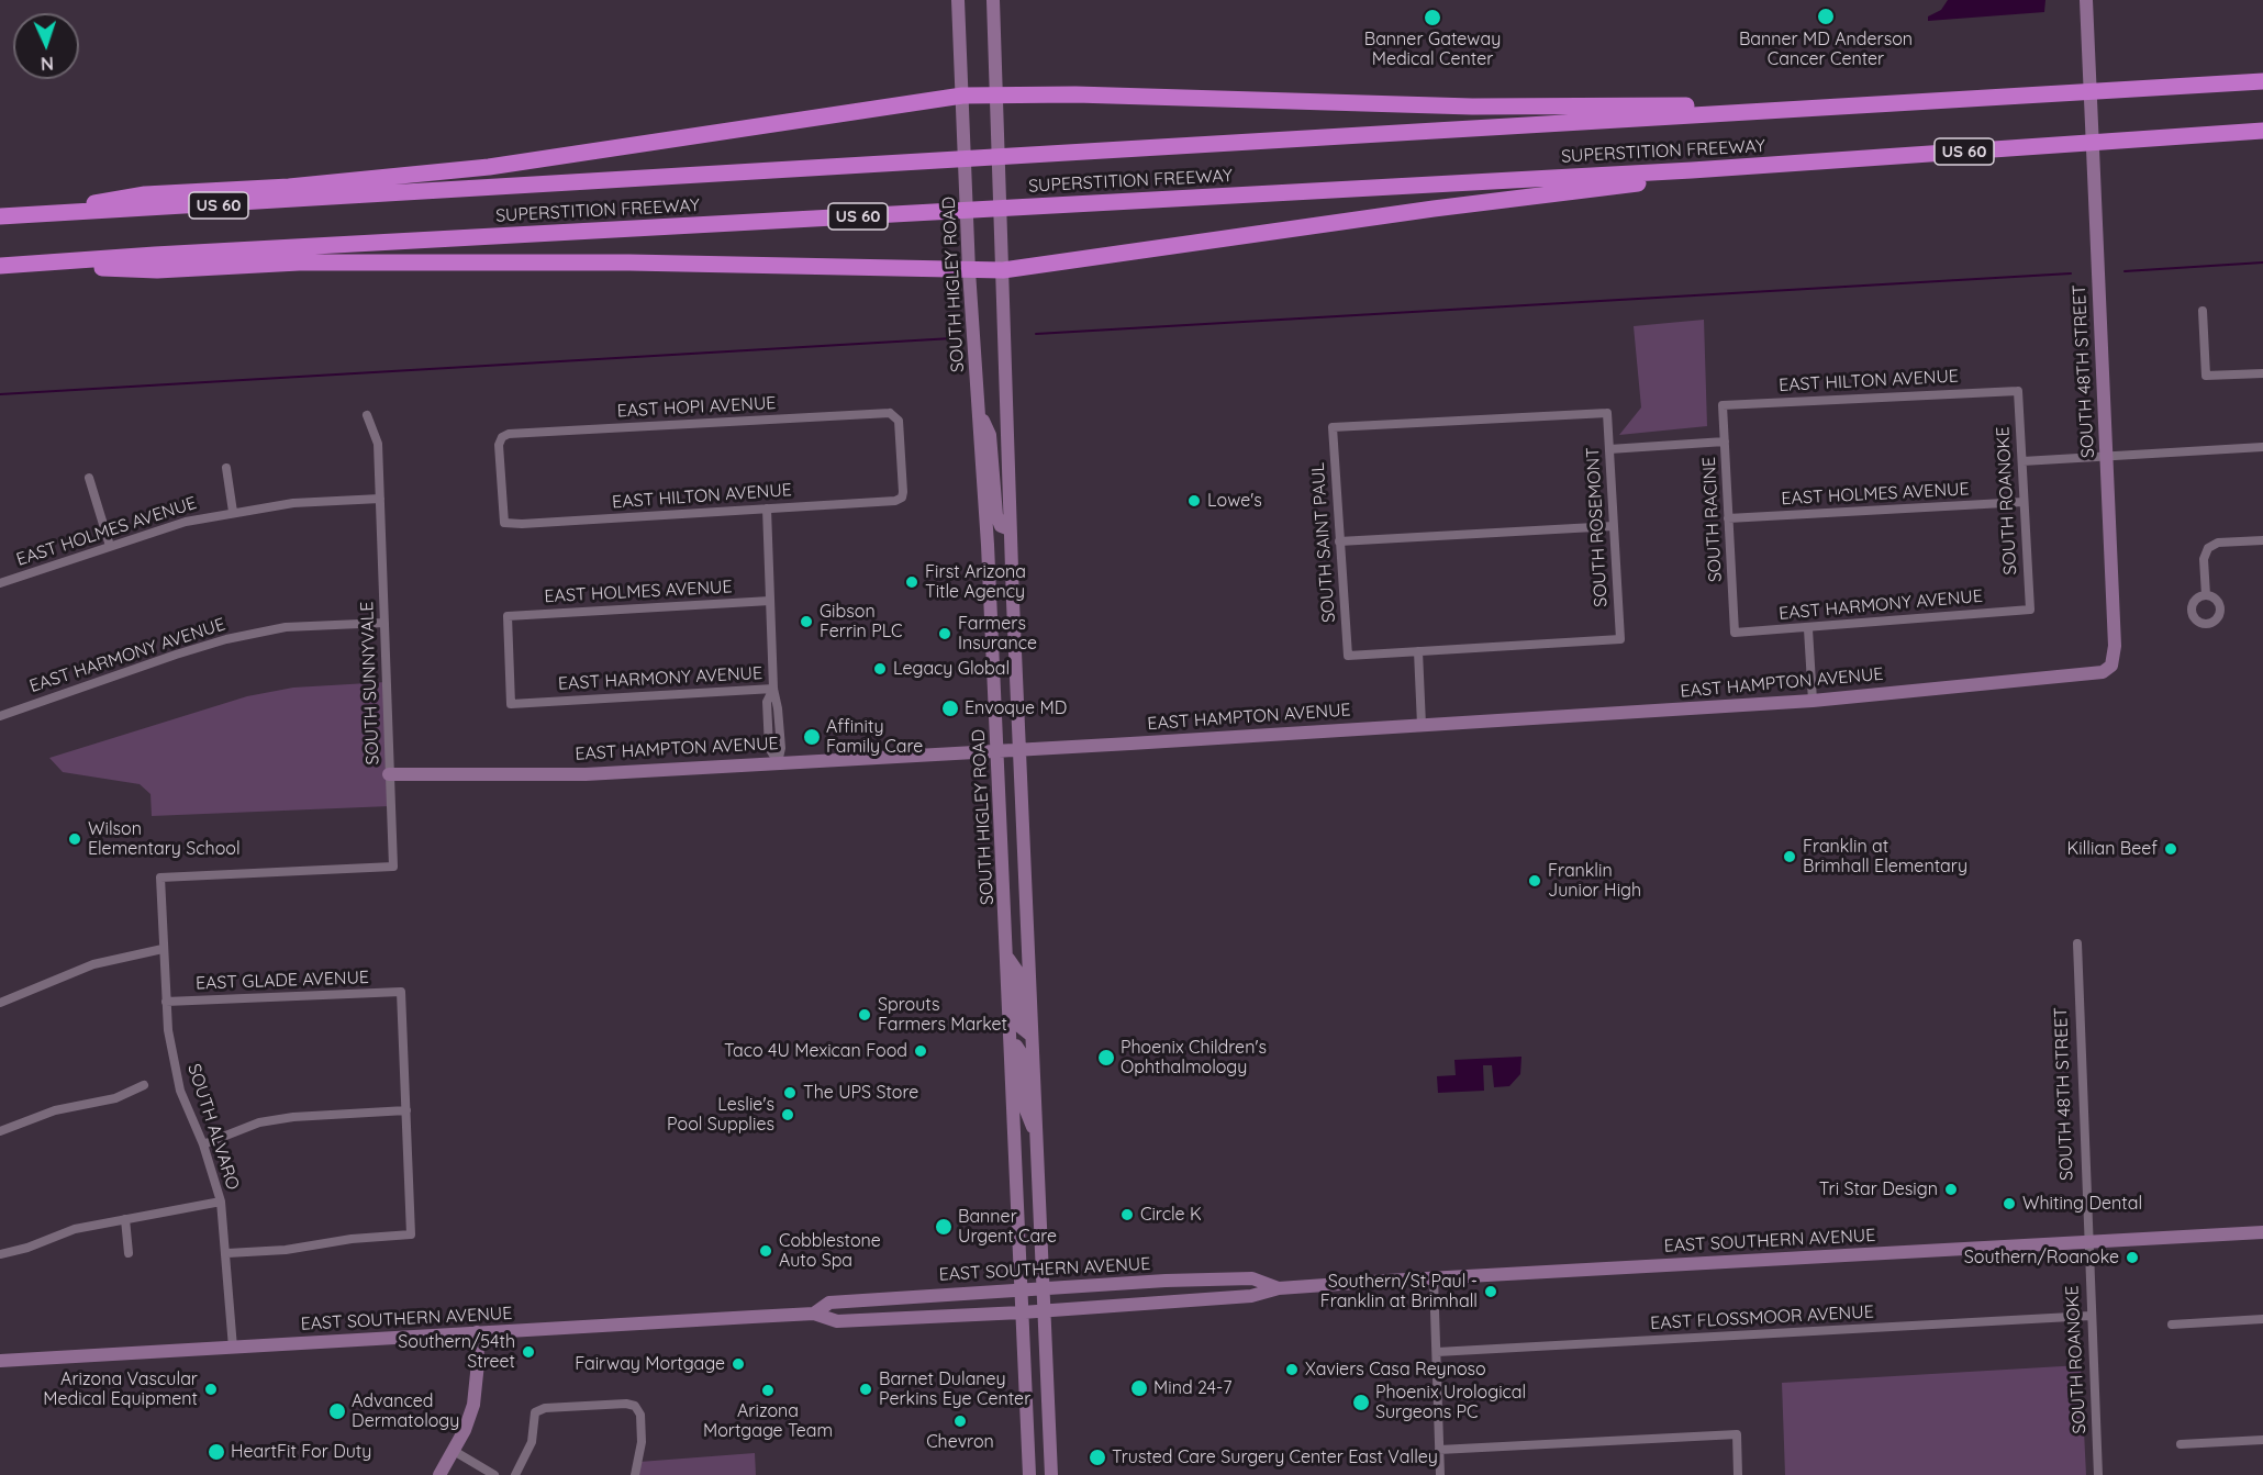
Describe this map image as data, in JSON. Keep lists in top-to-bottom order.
{
  "streets": {
    "highway": ["SUPERSTITION FREEWAY", "US 60"],
    "main road": [
      "SOUTH HIGLEY ROAD",
      "SOUTH 48TH STREET",
      "EAST HAMPTON AVENUE",
      "EAST SOUTHERN AVENUE"
    ],
    "street": [
      "EAST HILTON AVENUE",
      "EAST HOPI AVENUE",
      "EAST HOLMES AVENUE",
      "SOUTH ROANOKE",
      "SOUTH RACINE",
      "SOUTH ROSEMONT",
      "SOUTH SAINT PAUL",
      "EAST HARMONY AVENUE",
      "SOUTH SUNNYVALE",
      "EAST GLADE AVENUE",
      "SOUTH ALVARO",
      "EAST FLOSSMOOR AVENUE"
    ]
  },
  "crossings": [
    ["SOUTH HIGLEY ROAD", "EAST HAMPTON AVENUE"],
    ["SOUTH HIGLEY ROAD", "EAST SOUTHERN AVENUE"],
    ["SOUTH 48TH STREET", "SOUTH ROANOKE"],
    ["SOUTH 48TH STREET", "EAST HAMPTON AVENUE"],
    ["SOUTH 48TH STREET", "EAST SOUTHERN AVENUE"],
    ["EAST HILTON AVENUE", "EAST HOPI AVENUE"],
    ["EAST HILTON AVENUE", "SOUTH ROANOKE"],
    ["EAST HILTON AVENUE", "SOUTH RACINE"],
    ["EAST HOLMES AVENUE", "SOUTH ROANOKE"],
    ["EAST HOLMES AVENUE", "SOUTH RACINE"],
    ["EAST HOLMES AVENUE", "EAST HARMONY AVENUE"],
    ["EAST HOLMES AVENUE", "SOUTH SUNNYVALE"],
    ["SOUTH ROANOKE", "EAST HARMONY AVENUE"],
    ["SOUTH ROANOKE", "EAST SOUTHERN AVENUE"],
    ["SOUTH ROANOKE", "EAST FLOSSMOOR AVENUE"],
    ["SOUTH RACINE", "EAST HARMONY AVENUE"],
    ["SOUTH ROSEMONT", "SOUTH SAINT PAUL"],
    ["EAST HARMONY AVENUE", "SOUTH SUNNYVALE"],
    ["SOUTH SUNNYVALE", "EAST HAMPTON AVENUE"],
    ["SOUTH SUNNYVALE", "SOUTH ALVARO"],
    ["EAST GLADE AVENUE", "SOUTH ALVARO"],
    ["SOUTH ALVARO", "EAST SOUTHERN AVENUE"]
  ],
  "places": [
    "Banner MD Anderson Cancer Center",
    "Banner Gateway Medical Center",
    "Lowe's",
    "First Arizona Title Agency",
    "Gibson Ferrin PLC",
    "Farmers Insurance",
    "Legacy Global",
    "Envoque MD",
    "Affinity Family Care",
    "Wilson Elementary School",
    "Killian Beef",
    "Franklin at Brimhall Elementary",
    "Franklin Junior High",
    "Sprouts Farmers Market",
    "Taco 4U Mexican Food",
    "Phoenix Children's Ophthalmology",
    "The UPS Store",
    "Leslie's Pool Supplies",
    "Tri Star Design",
    "Whiting Dental",
    "Circle K",
    "Banner Urgent Care",
    "Cobblestone Auto Spa",
    "Southern/Roanoke",
    "Southern/St Paul - Franklin at Brimhall",
    "Southern/54th Street",
    "Fairway Mortgage",
    "Xaviers Casa Reynoso",
    "Mind 24-7",
    "Arizona Vascular Medical Equipment",
    "Barnet Dulaney Perkins Eye Center",
    "Arizona Mortgage Team",
    "Phoenix Urological Surgeons PC",
    "Advanced Dermatology",
    "Chevron",
    "HeartFit For Duty",
    "Trusted Care Surgery Center East Valley"
  ],
  "north": "bottom"
}
